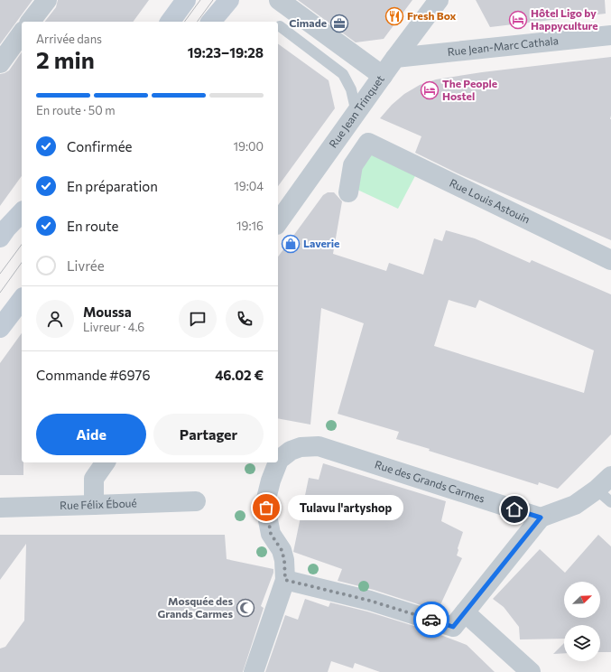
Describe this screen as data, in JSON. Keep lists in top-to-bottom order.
{
  "streets": {
    "street": [
      "Rue Jean-Marc Cathala",
      "Rue Jean Trinquet",
      "Rue Louis Astouin",
      "Rue des Grands Carmes",
      "Rue Félix Éboué"
    ]
  },
  "crossings": [
    ["Rue Jean-Marc Cathala", "Rue Jean Trinquet"]
  ],
  "places": {
    "restaurant": ["Fresh Box"],
    "hotel": ["Hôtel Ligo by Happyculture", "The People Hostel"],
    "office": ["Cimade"],
    "shop": ["Laverie"],
    "other": ["Tulavu l'artyshop"],
    "mosque": ["Mosquée des Grands Carmes"]
  },
  "north": "top right",
  "page": {
    "heading": ["2 min", "Arrivée dans", "19:23–19:28"],
    "panel": [
      "Moussa",
      "Livreur · 4.6",
      "Commande #6976",
      "46.02 €"
    ],
    "bar": "En route · 50 m",
    "list": [
      ["Confirmée", "19:00"],
      ["En préparation", "19:04"],
      ["En route", "19:16"],
      "Livrée"
    ],
    "buttons": ["Aide", "Partager"],
    "bubble": "Tulavu l'artyshop"
  }
}
